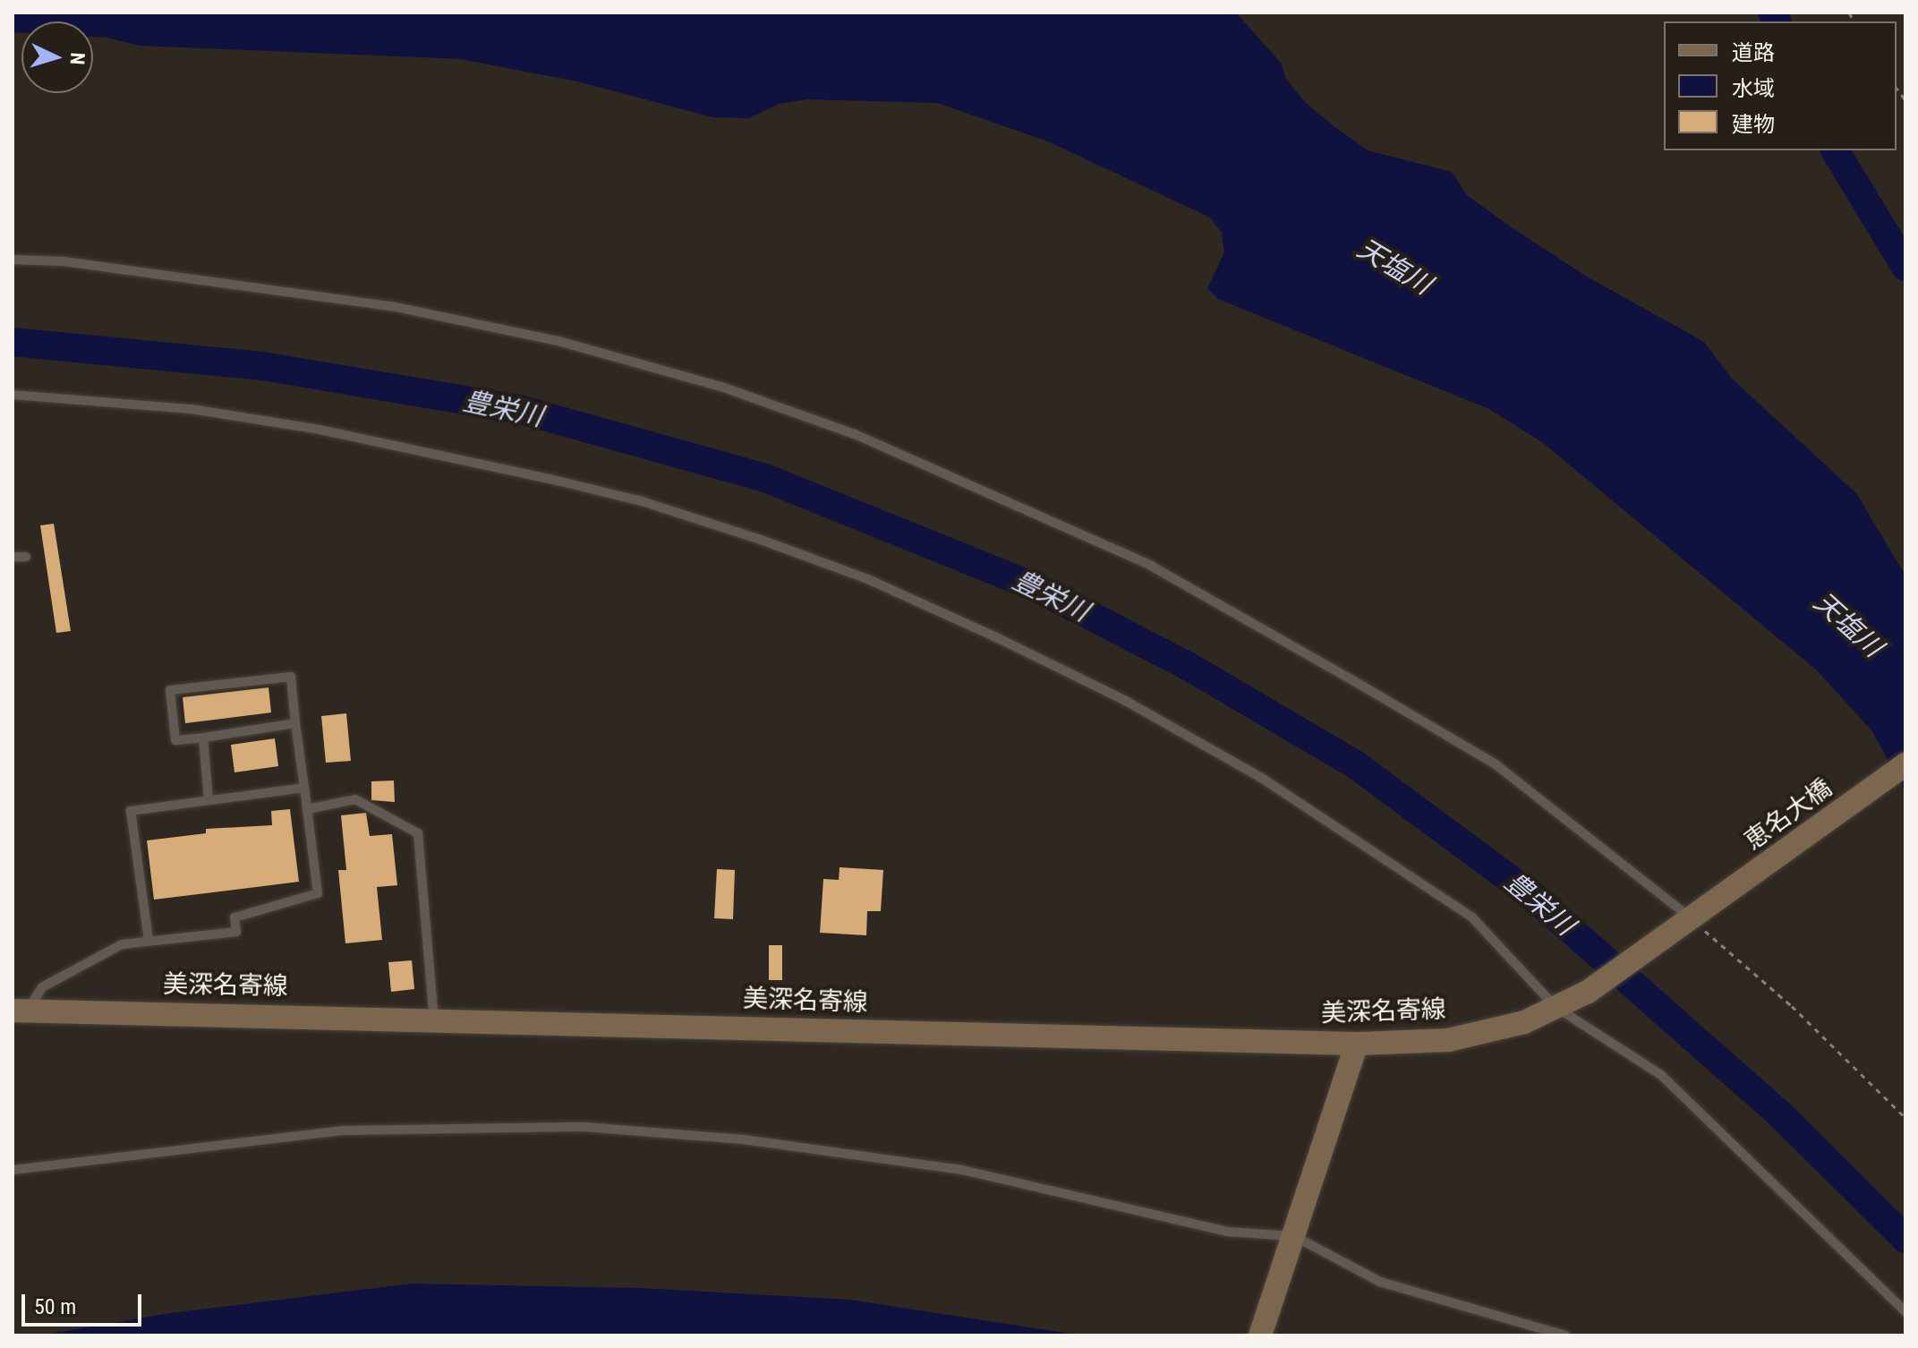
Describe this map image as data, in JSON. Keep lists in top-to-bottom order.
{
  "streets": {
    "main road": ["恵名大橋", "美深名寄線"]
  },
  "crossings": [
    ["恵名大橋", "美深名寄線"]
  ],
  "water": ["天塩川", "豊栄川"],
  "legend": ["道路", "水域", "建物"],
  "scale_bar": "50 m",
  "north": "right"
}
